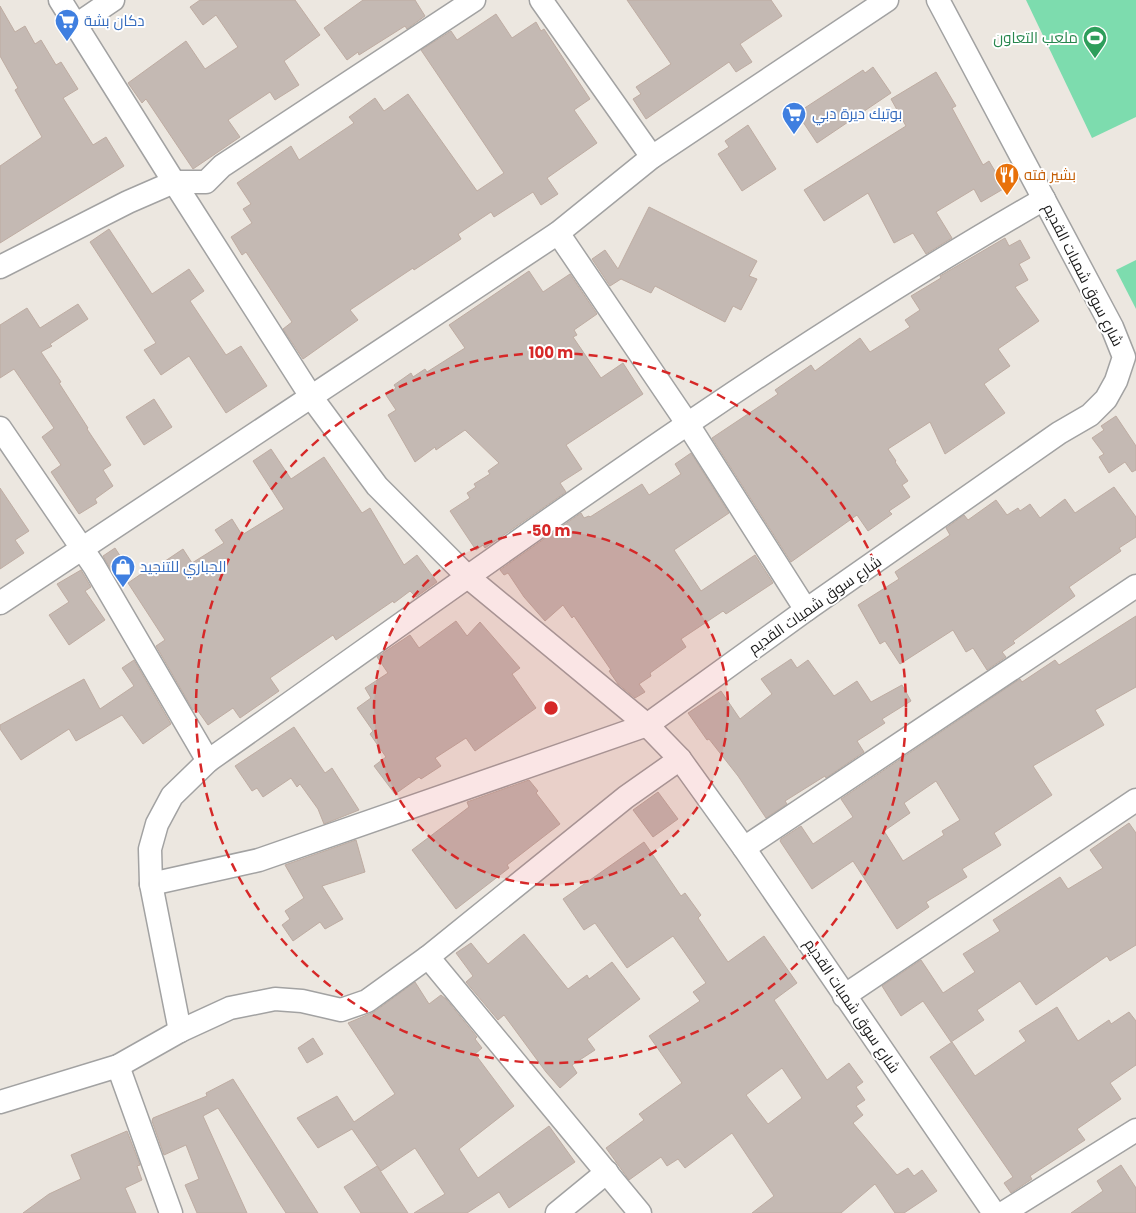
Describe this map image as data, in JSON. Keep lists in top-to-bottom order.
{
  "streets": {
    "street": ["شارع سوق شمبات القديم"]
  },
  "places": {
    "supermarket": ["دكان بشة", "بوتيك ديرة دبي"],
    "sports": ["ملعب التعاون"],
    "restaurant": ["بشير فته"],
    "shop": ["الجباري للتنجيد"]
  },
  "rings": ["100 m", "50 m"]
}
